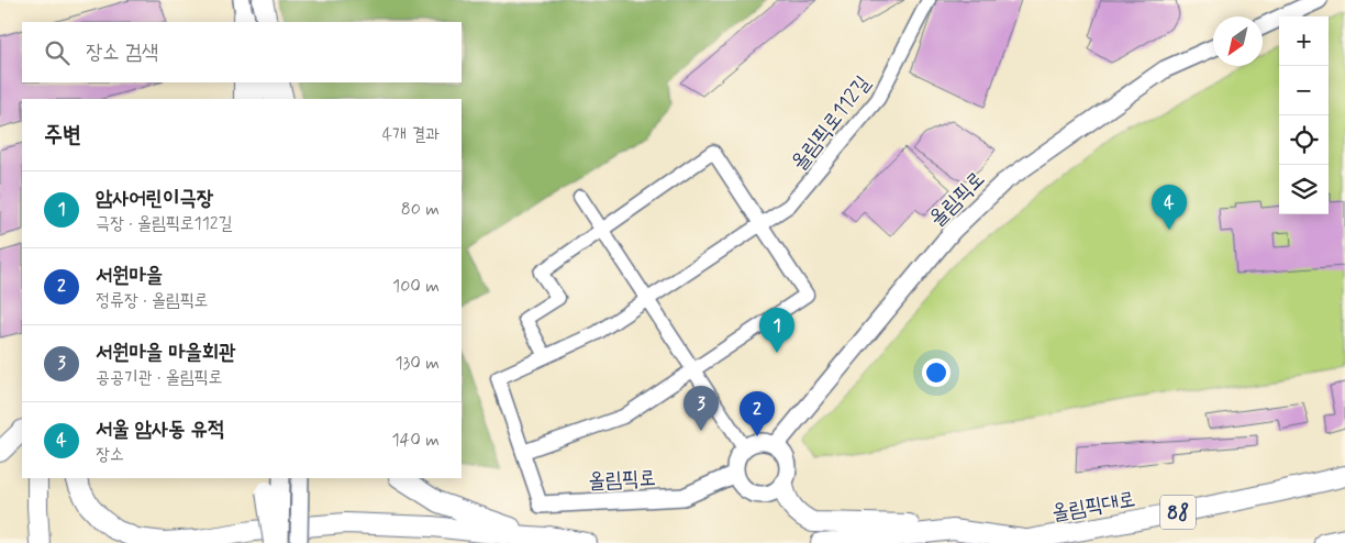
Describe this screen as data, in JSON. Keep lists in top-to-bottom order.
{
  "streets": {
    "highway": ["올림픽대로", "88"],
    "main road": ["올림픽로"],
    "street": ["올림픽로112길"]
  },
  "crossings": [
    ["올림픽로112길", "올림픽로"]
  ],
  "north": "bottom left",
  "page": {
    "map_buttons": ["+", "−"],
    "search": "장소 검색",
    "heading": ["주변", "4개 결과"],
    "list": [
      {
        "mark": "1",
        "name": "암사어린이극장",
        "note": "극장 · 올림픽로112길",
        "value": "80 m"
      },
      {
        "mark": "2",
        "name": "서원마을",
        "note": "정류장 · 올림픽로",
        "value": "100 m"
      },
      {
        "mark": "3",
        "name": "서원마을 마을회관",
        "note": "공공기관 · 올림픽로",
        "value": "130 m"
      },
      {
        "mark": "4",
        "name": "서울 암사동 유적",
        "note": "장소",
        "value": "140 m"
      }
    ],
    "pins": [
      "4",
      "1",
      "3",
      "2"
    ]
  }
}
